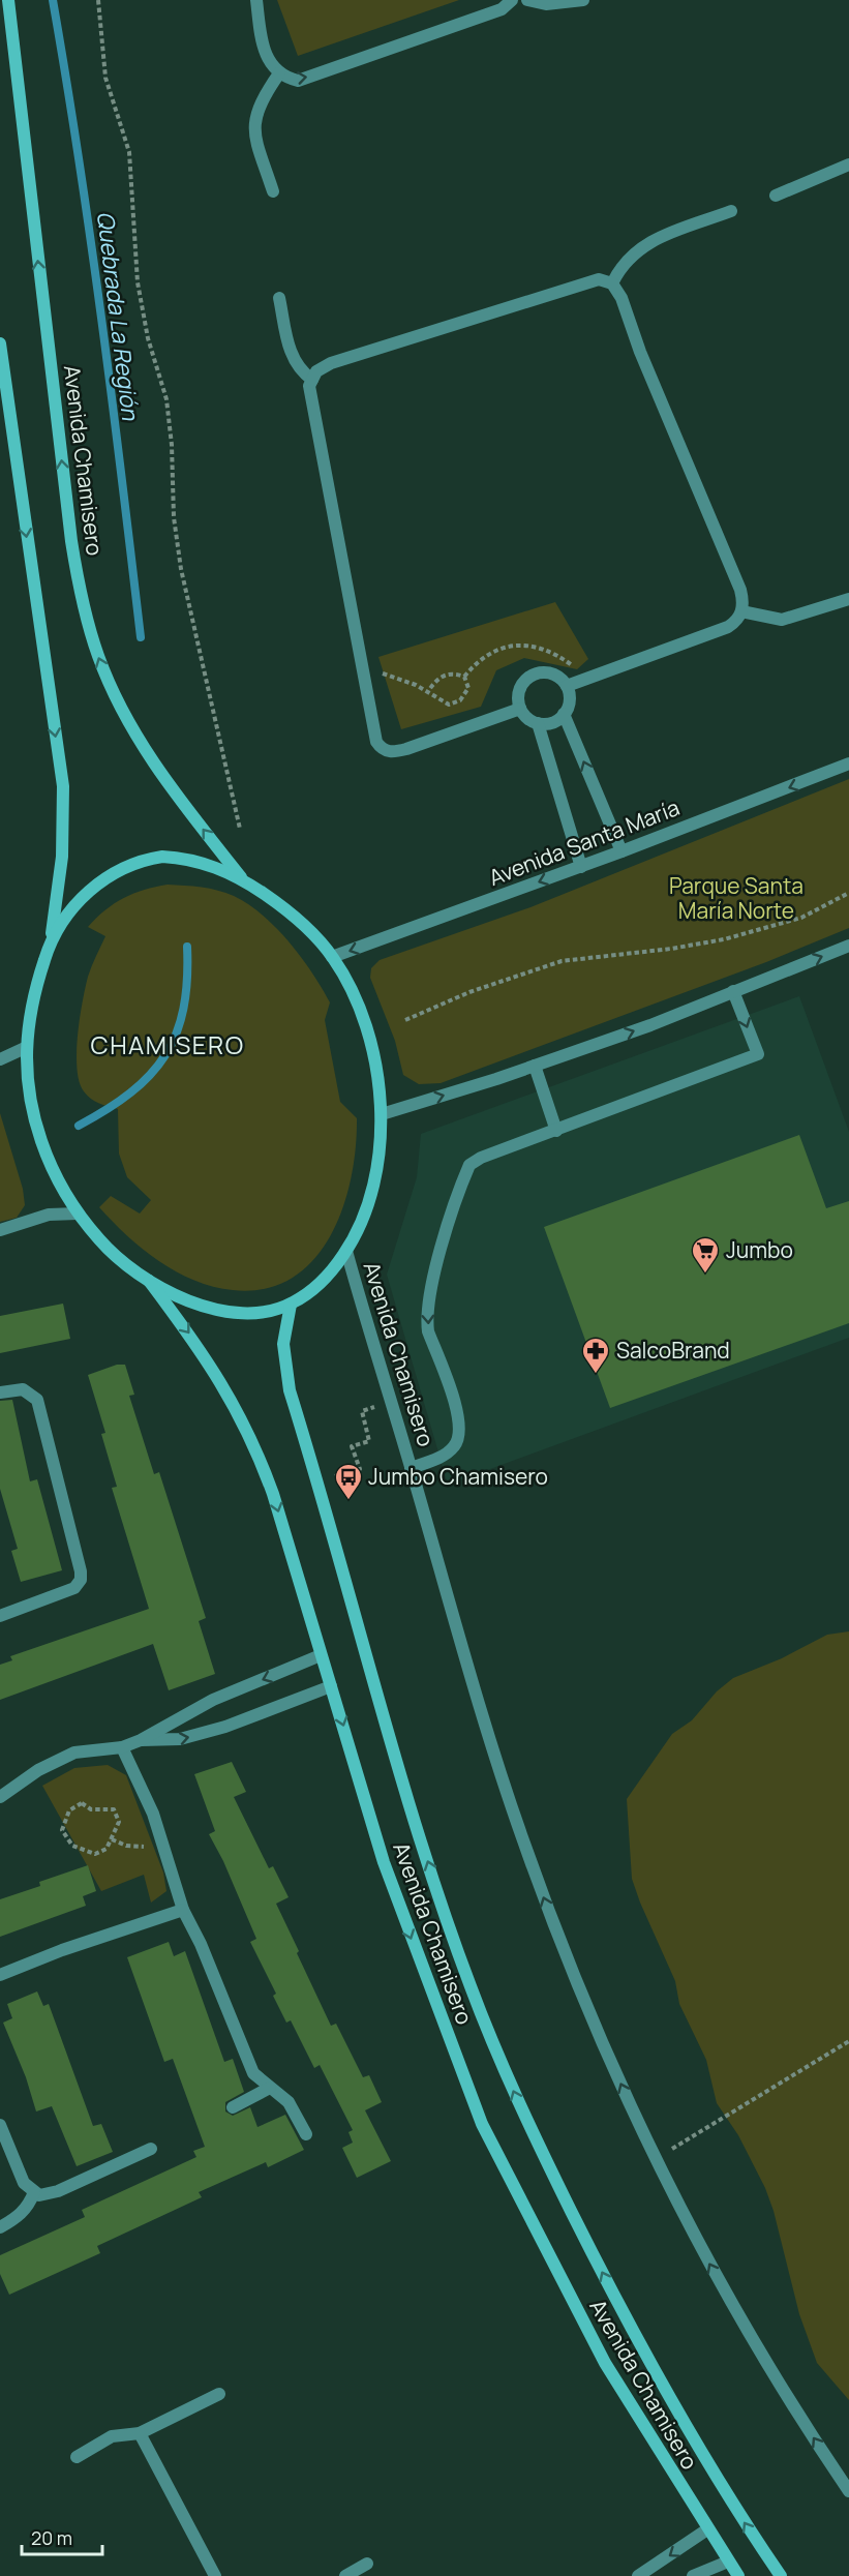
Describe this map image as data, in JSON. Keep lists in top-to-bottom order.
{
  "streets": {
    "street": ["Avenida Chamisero", "Avenida Santa María"]
  },
  "one_way": ["Avenida Santa María"],
  "districts": ["CHAMISERO"],
  "water": ["Quebrada La Región"],
  "parks": ["Parque Santa María Norte"],
  "places": {
    "supermarket": ["Jumbo"],
    "pharmacy": ["SalcoBrand"],
    "bus stop": ["Jumbo Chamisero"]
  },
  "scale_bar": "20 m"
}
